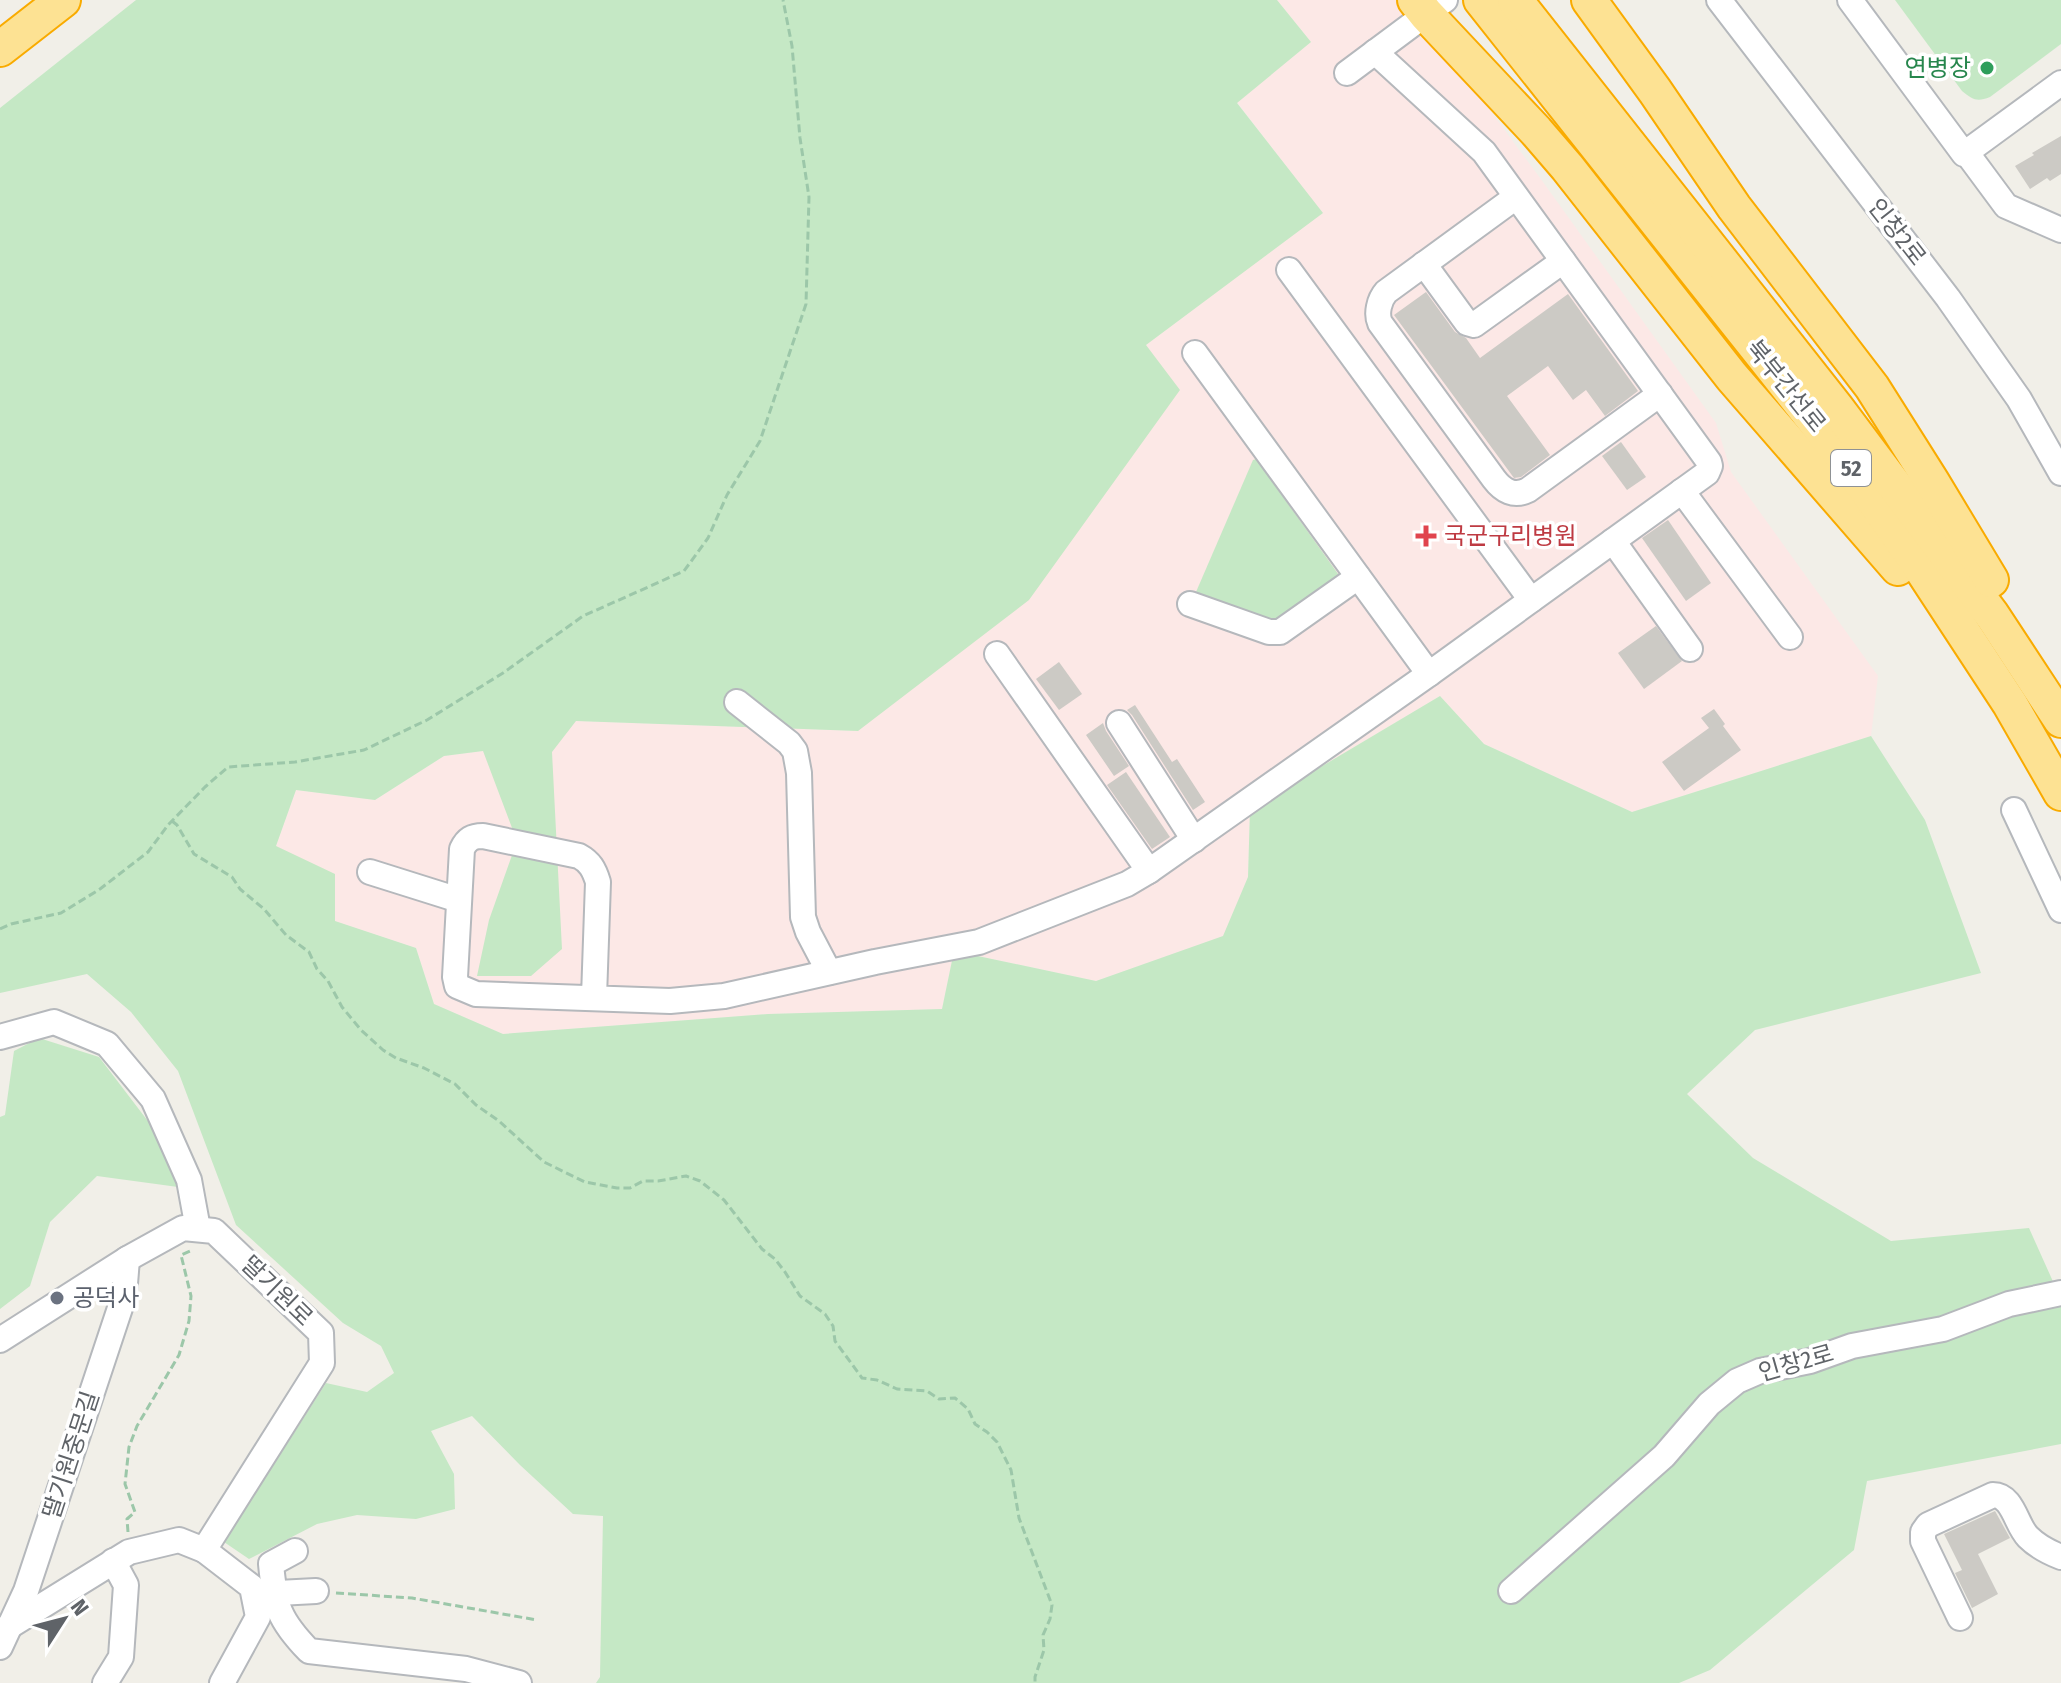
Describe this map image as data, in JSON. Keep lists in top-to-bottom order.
{
  "streets": {
    "highway": ["북부간선로", "52"],
    "street": ["인창2로", "딸기원로", "딸기원중문길"]
  },
  "places": {
    "other": ["연병장", "공덕사"],
    "health": ["국군구리병원"]
  },
  "north": "top right"
}
